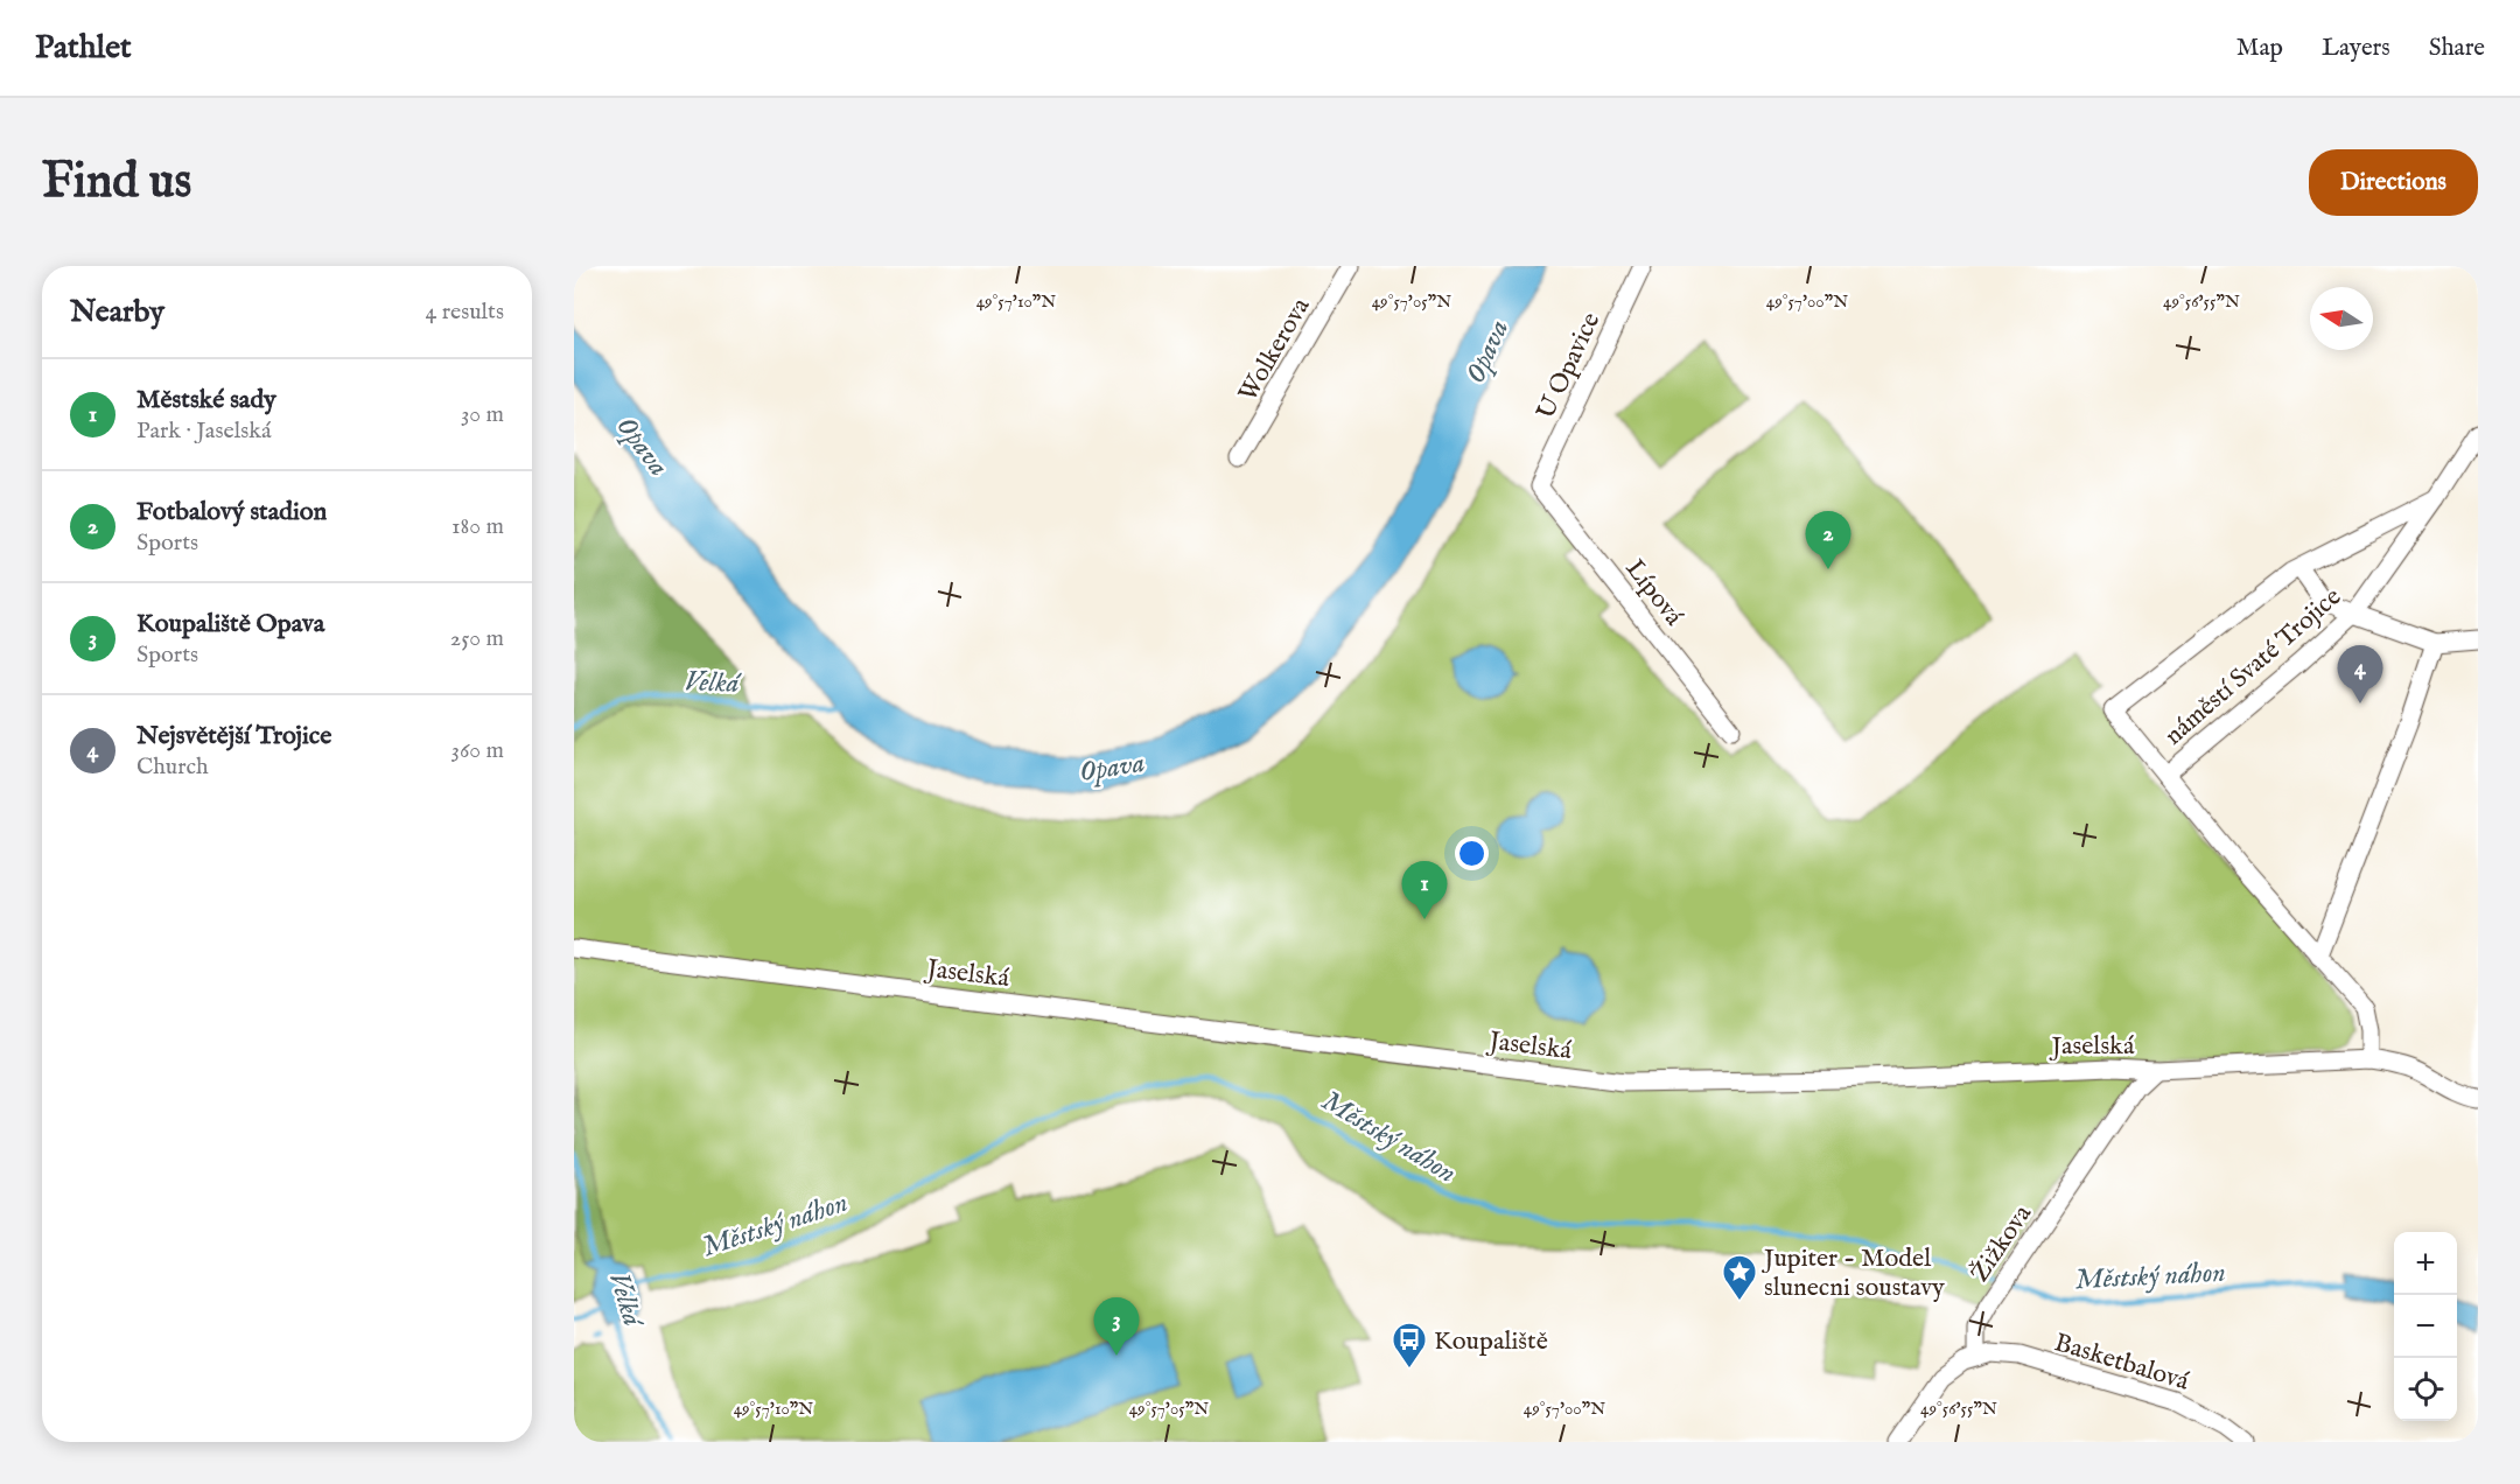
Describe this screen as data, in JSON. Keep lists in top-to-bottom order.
{
  "streets": {
    "street": [
      "Wolkerova",
      "U Opavice",
      "Lípová",
      "náměstí Svaté Trojice",
      "Jaselská",
      "Žižkova",
      "Basketbalová"
    ]
  },
  "crossings": [
    ["U Opavice", "Lípová"],
    ["náměstí Svaté Trojice", "Jaselská"],
    ["Jaselská", "Žižkova"],
    ["Žižkova", "Basketbalová"]
  ],
  "water": ["Opava", "Velká", "Městský náhon"],
  "places": {
    "place": ["Jupiter - Model slunecni soustavy"],
    "bus stop": ["Koupaliště"]
  },
  "north": "left",
  "page": {
    "header": "Pathlet",
    "nav": ["Map", "Layers", "Share"],
    "buttons": "Directions",
    "title": "Find us",
    "heading": ["Nearby", "4 results"],
    "list": [
      {
        "mark": "1",
        "name": "Městské sady",
        "note": "Park · Jaselská",
        "value": "30 m"
      },
      {
        "mark": "2",
        "name": "Fotbalový stadion",
        "note": "Sports",
        "value": "180 m"
      },
      {
        "mark": "3",
        "name": "Koupaliště Opava",
        "note": "Sports",
        "value": "250 m"
      },
      {
        "mark": "4",
        "name": "Nejsvětější Trojice",
        "note": "Church",
        "value": "360 m"
      }
    ],
    "pins": [
      "2",
      "4",
      "1",
      "3"
    ],
    "map_buttons": ["+", "−"]
  },
  "coordinates": [
    "49°57'10\"N",
    "49°57'05\"N",
    "49°57'00\"N",
    "49°56'55\"N"
  ]
}
